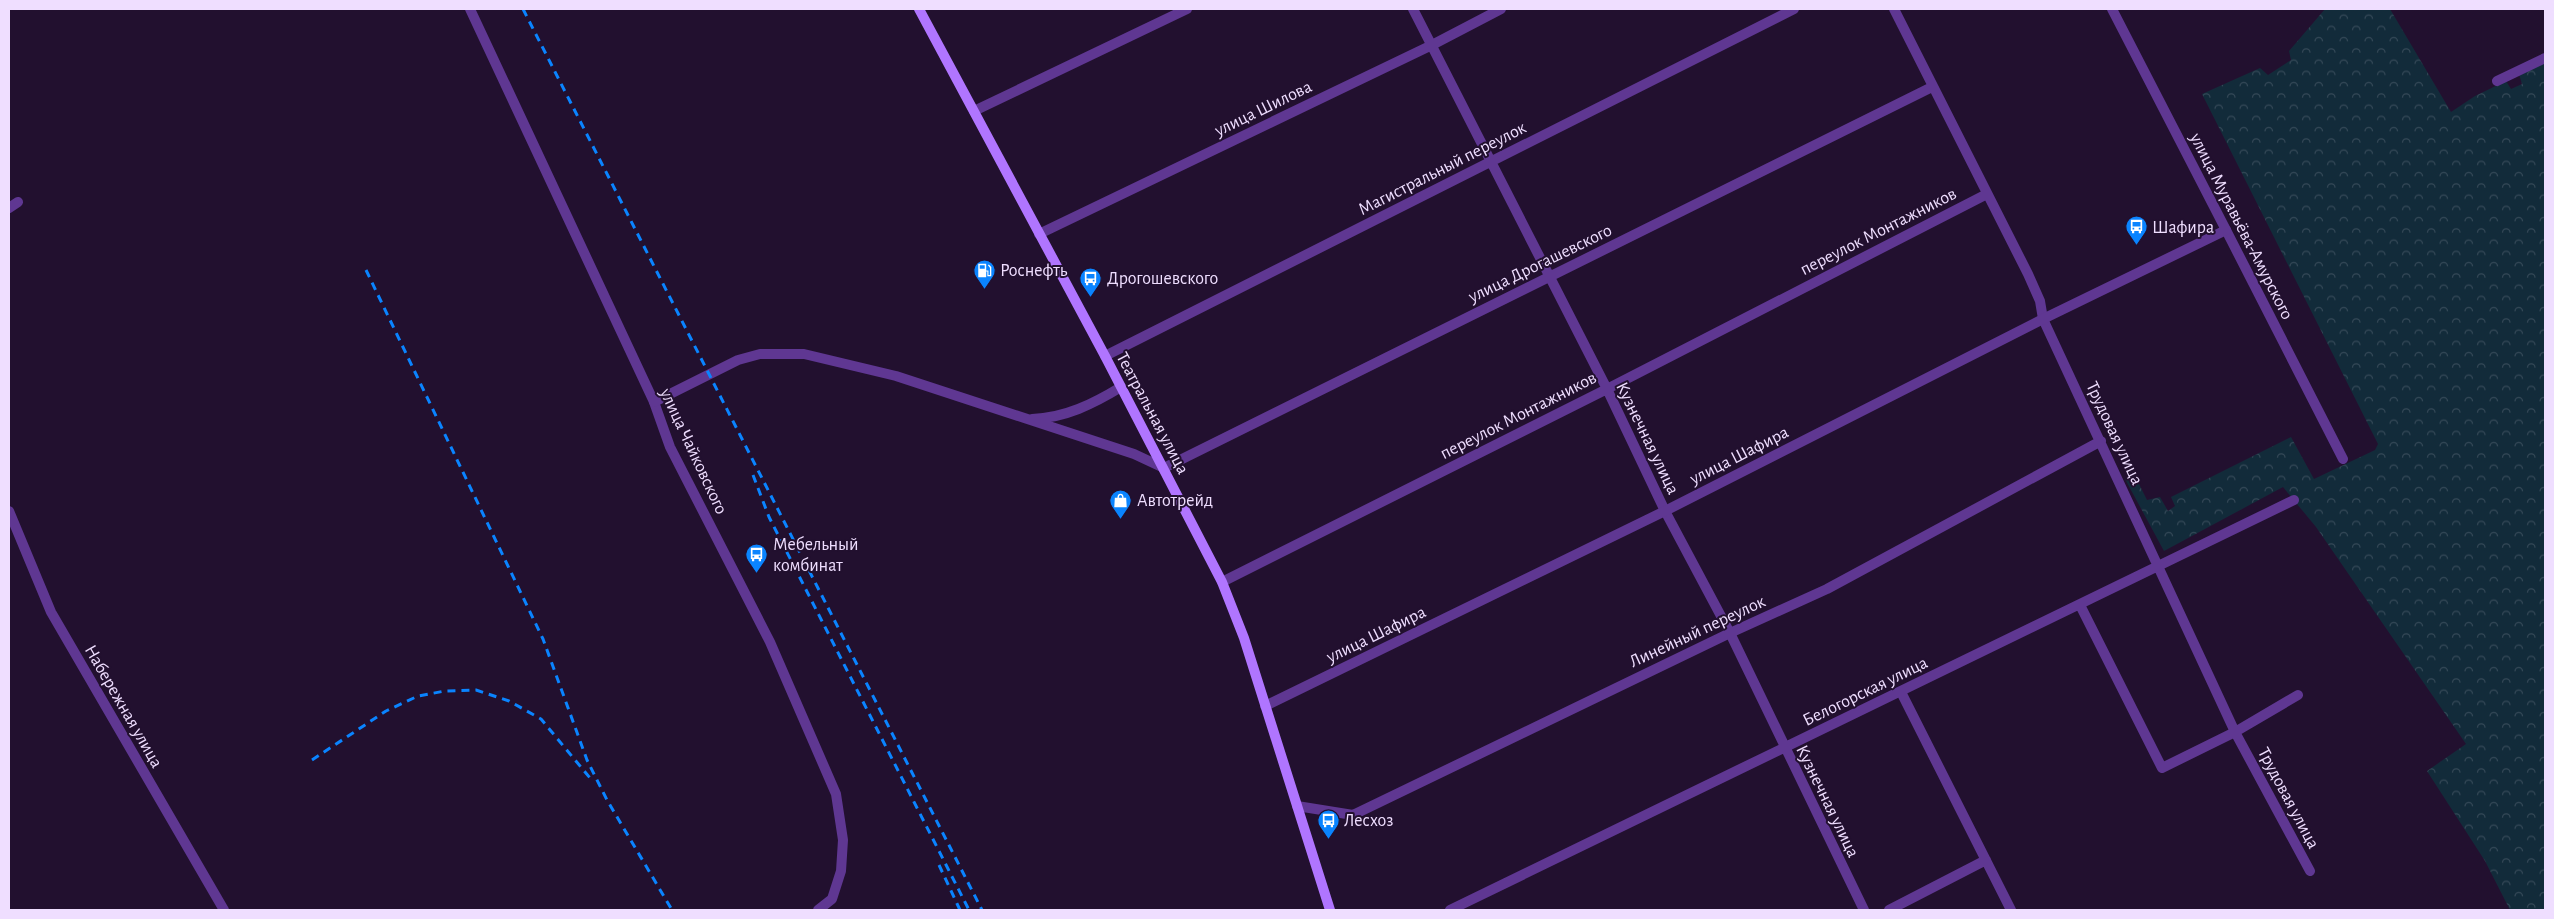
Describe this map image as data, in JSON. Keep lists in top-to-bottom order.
{
  "streets": {
    "main road": ["Театральная улица"],
    "street": [
      "улица Шилова",
      "Магистральный переулок",
      "улица Муравьёва-Амурского",
      "переулок Монтажников",
      "улица Дрогашевского",
      "Трудовая улица",
      "Кузнечная улица",
      "улица Чайковского",
      "улица Шафира",
      "Линейный переулок",
      "Белогорская улица",
      "Набережная улица"
    ]
  },
  "crossings": [
    ["улица Шилова", "Театральная улица"],
    ["улица Шилова", "Кузнечная улица"],
    ["Магистральный переулок", "Театральная улица"],
    ["Магистральный переулок", "Кузнечная улица"],
    ["улица Муравьёва-Амурского", "улица Шафира"],
    ["переулок Монтажников", "Театральная улица"],
    ["переулок Монтажников", "Трудовая улица"],
    ["переулок Монтажников", "Кузнечная улица"],
    ["улица Дрогашевского", "Театральная улица"],
    ["улица Дрогашевского", "Трудовая улица"],
    ["улица Дрогашевского", "Кузнечная улица"],
    ["Театральная улица", "улица Шафира"],
    ["Театральная улица", "Линейный переулок"],
    ["Трудовая улица", "улица Шафира"],
    ["Трудовая улица", "Линейный переулок"],
    ["Трудовая улица", "Белогорская улица"],
    ["Кузнечная улица", "улица Шафира"],
    ["Кузнечная улица", "Линейный переулок"],
    ["Кузнечная улица", "Белогорская улица"]
  ],
  "places": {
    "bus stop": [
      "Шафира",
      "Дрогошевского",
      "Мебельный комбинат",
      "Лесхоз"
    ],
    "fuel station": ["Роснефть"],
    "shop": ["Автотрейд"]
  }
}
